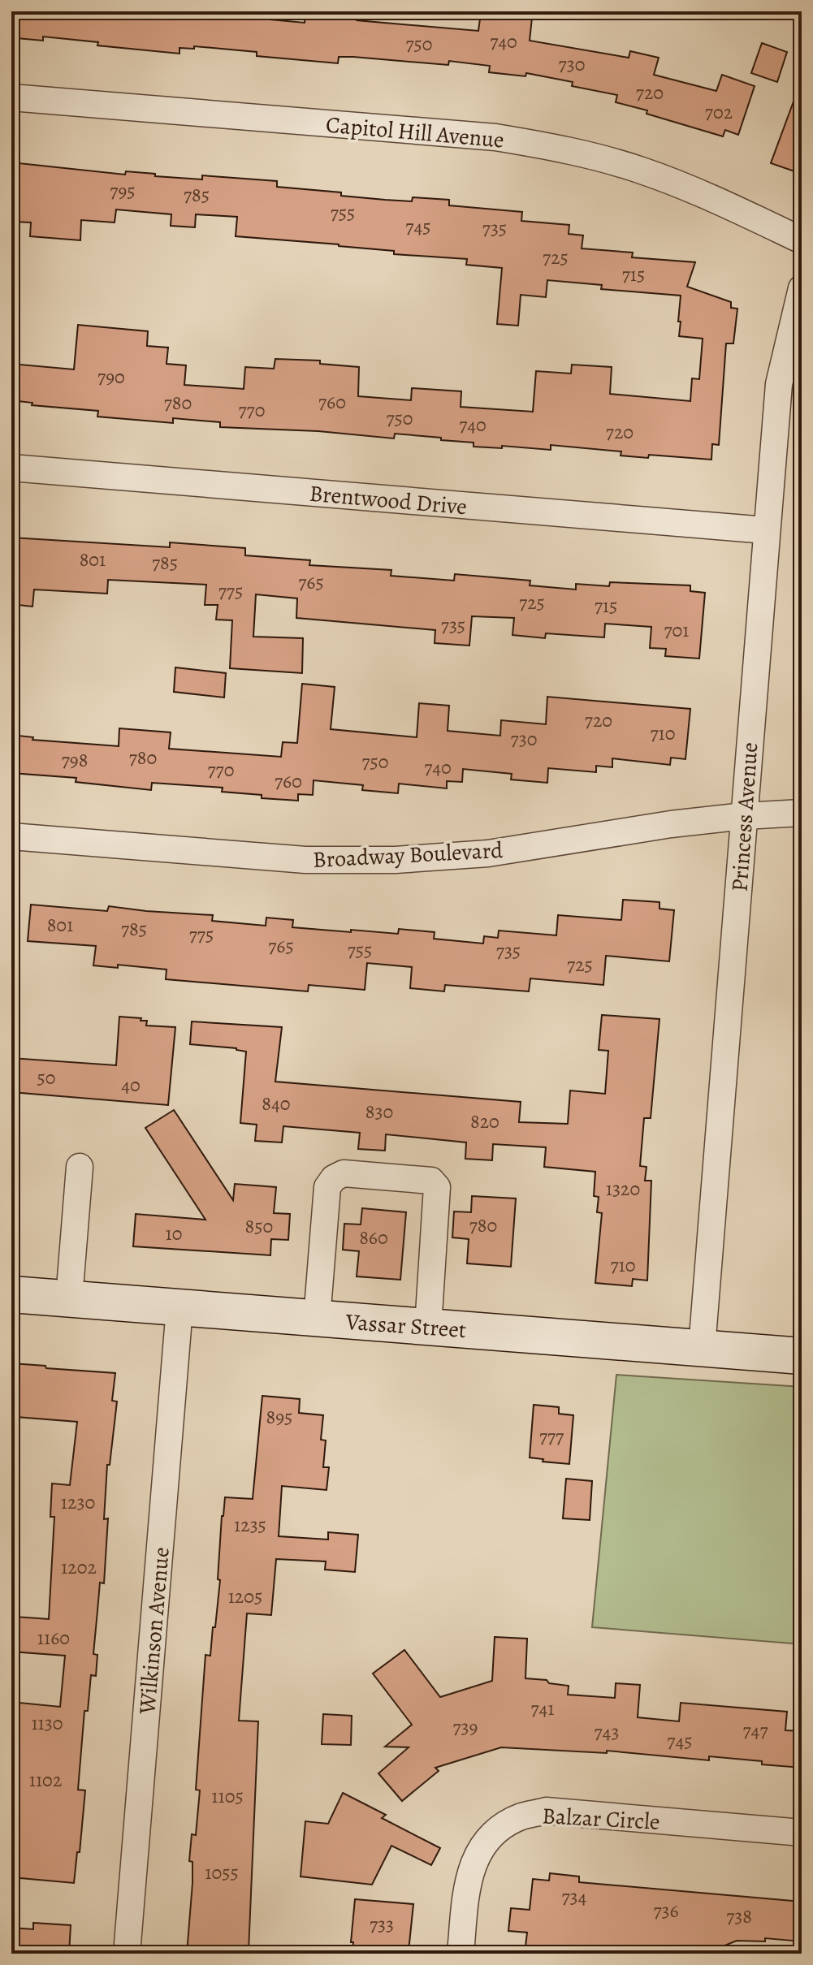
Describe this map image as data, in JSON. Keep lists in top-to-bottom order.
{
  "streets": {
    "street": [
      "Capitol Hill Avenue",
      "Brentwood Drive",
      "Princess Avenue",
      "Broadway Boulevard",
      "Vassar Street",
      "Wilkinson Avenue",
      "Balzar Circle"
    ]
  },
  "crossings": [
    ["Brentwood Drive", "Princess Avenue"],
    ["Princess Avenue", "Broadway Boulevard"],
    ["Princess Avenue", "Vassar Street"],
    ["Vassar Street", "Wilkinson Avenue"]
  ],
  "house_numbers": [
    "740",
    "750",
    "730",
    "720",
    "702",
    "795",
    "785",
    "755",
    "745",
    "735",
    "725",
    "715",
    "790",
    "760",
    "780",
    "770",
    "750",
    "740",
    "720",
    "801",
    "785",
    "765",
    "775",
    "725",
    "715",
    "735",
    "701",
    "720",
    "710",
    "730",
    "780",
    "798",
    "750",
    "740",
    "770",
    "760",
    "801",
    "785",
    "775",
    "765",
    "755",
    "735",
    "725",
    "50",
    "40",
    "840",
    "830",
    "820",
    "1320",
    "780",
    "850",
    "10",
    "860",
    "710",
    "895",
    "777",
    "1230",
    "1235",
    "1202",
    "1205",
    "1160",
    "741",
    "1130",
    "739",
    "747",
    "743",
    "745",
    "1102",
    "1105",
    "1055",
    "734",
    "736",
    "738",
    "733"
  ]
}
